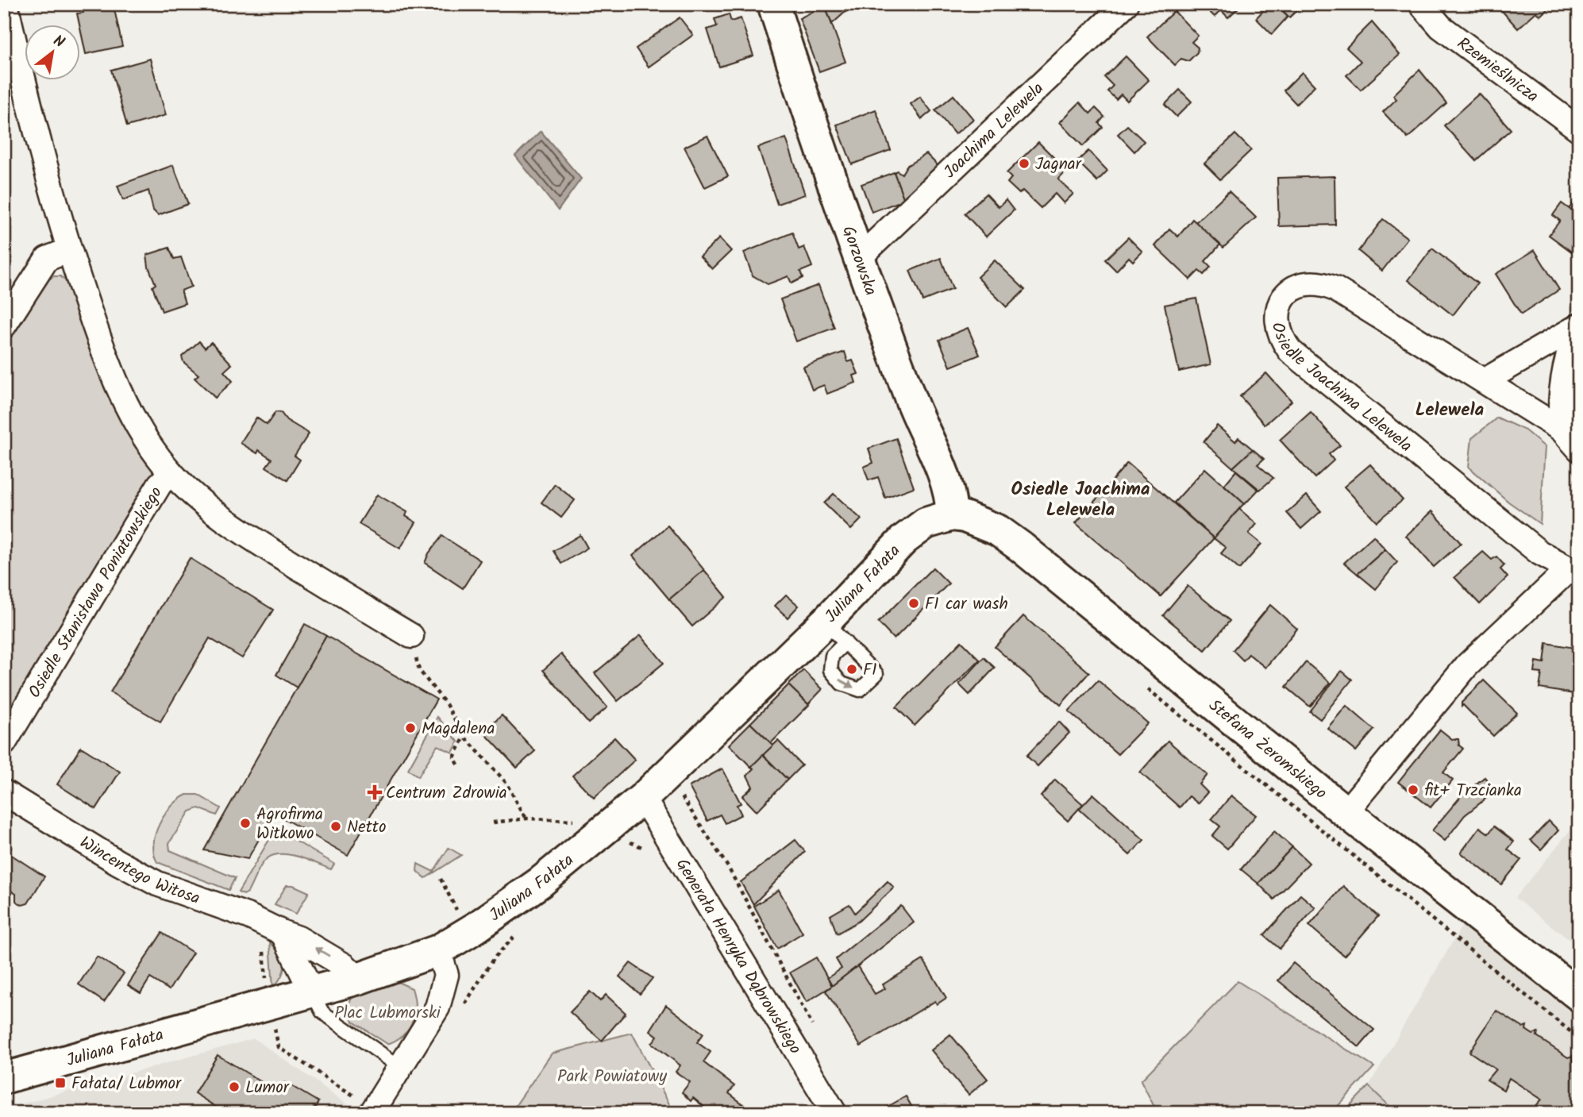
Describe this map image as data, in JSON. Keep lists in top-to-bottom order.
{
  "streets": {
    "main road": ["Gorzowska", "Juliana Fałata", "Stefana Żeromskiego"],
    "street": [
      "Rzemieślnicza",
      "Joachima Lelewela",
      "Osiedle Joachima Lelewela",
      "Osiedle Stanisława Poniatowskiego",
      "Wincentego Witosa",
      "Generała Henryka Dąbrowskiego"
    ]
  },
  "crossings": [
    ["Joachima Lelewela", "Gorzowska"],
    ["Gorzowska", "Juliana Fałata"],
    ["Gorzowska", "Stefana Żeromskiego"],
    ["Juliana Fałata", "Stefana Żeromskiego"],
    ["Juliana Fałata", "Wincentego Witosa"],
    ["Juliana Fałata", "Generała Henryka Dąbrowskiego"]
  ],
  "districts": ["Lelewela", "Osiedle Joachima Lelewela"],
  "parks": ["Plac Lubmorski", "Park Powiatowy"],
  "places": {
    "other": [
      "Jagnar",
      "F1 car wash",
      "F1",
      "Magdalena",
      "fit+ Trzcianka",
      "Agrofirma Witkowo",
      "Netto",
      "Lumor"
    ],
    "health": ["Centrum Zdrowia"],
    "transit": ["Fałata/ Lubmor"]
  },
  "north": "top right"
}
